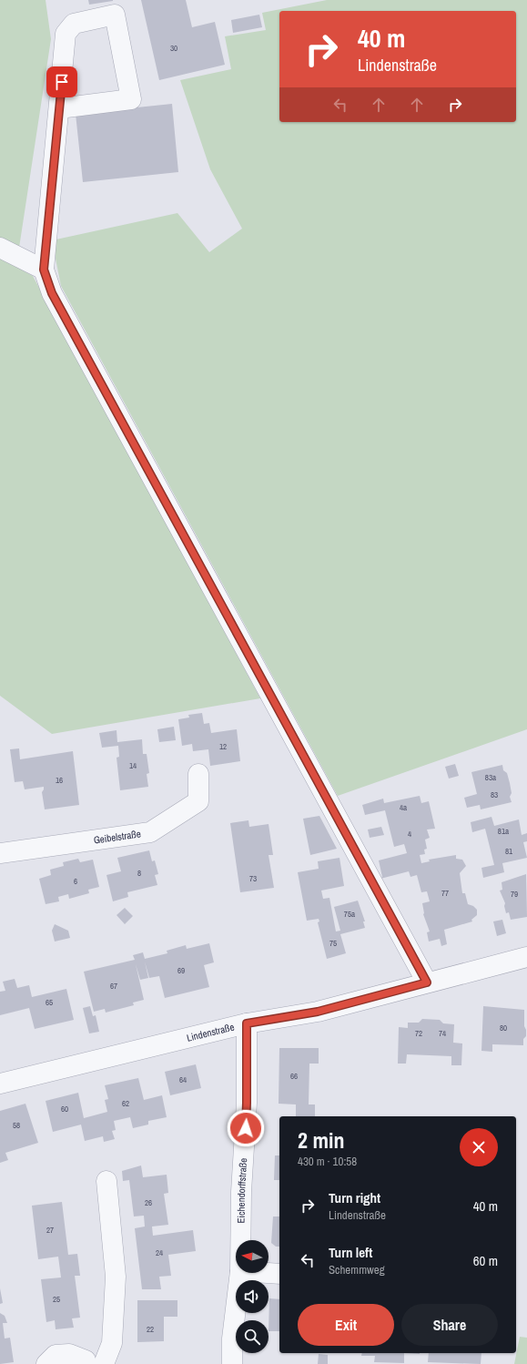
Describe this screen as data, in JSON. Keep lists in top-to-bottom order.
{
  "streets": {
    "street": ["Geibelstraße", "Lindenstraße", "Eichendorffstraße"]
  },
  "crossings": [
    ["Lindenstraße", "Eichendorffstraße"]
  ],
  "house_numbers": [
    "30",
    "12",
    "14",
    "83a",
    "16",
    "83",
    "4a",
    "81a",
    "4",
    "81",
    "8",
    "73",
    "6",
    "77",
    "79",
    "75a",
    "75",
    "69",
    "67",
    "65",
    "80",
    "72",
    "74",
    "66",
    "64",
    "62",
    "60",
    "58",
    "26",
    "27",
    "24",
    "25",
    "22"
  ],
  "north": "left",
  "page": {
    "turn": ["40 m", "Lindenstraße"],
    "heading": ["2 min", "430 m · 10:58"],
    "list": [
      {
        "name": "Turn right",
        "note": "Lindenstraße",
        "value": "40 m"
      },
      {
        "name": "Turn left",
        "note": "Schemmweg",
        "value": "60 m"
      }
    ],
    "buttons": ["Exit", "Share"]
  }
}
